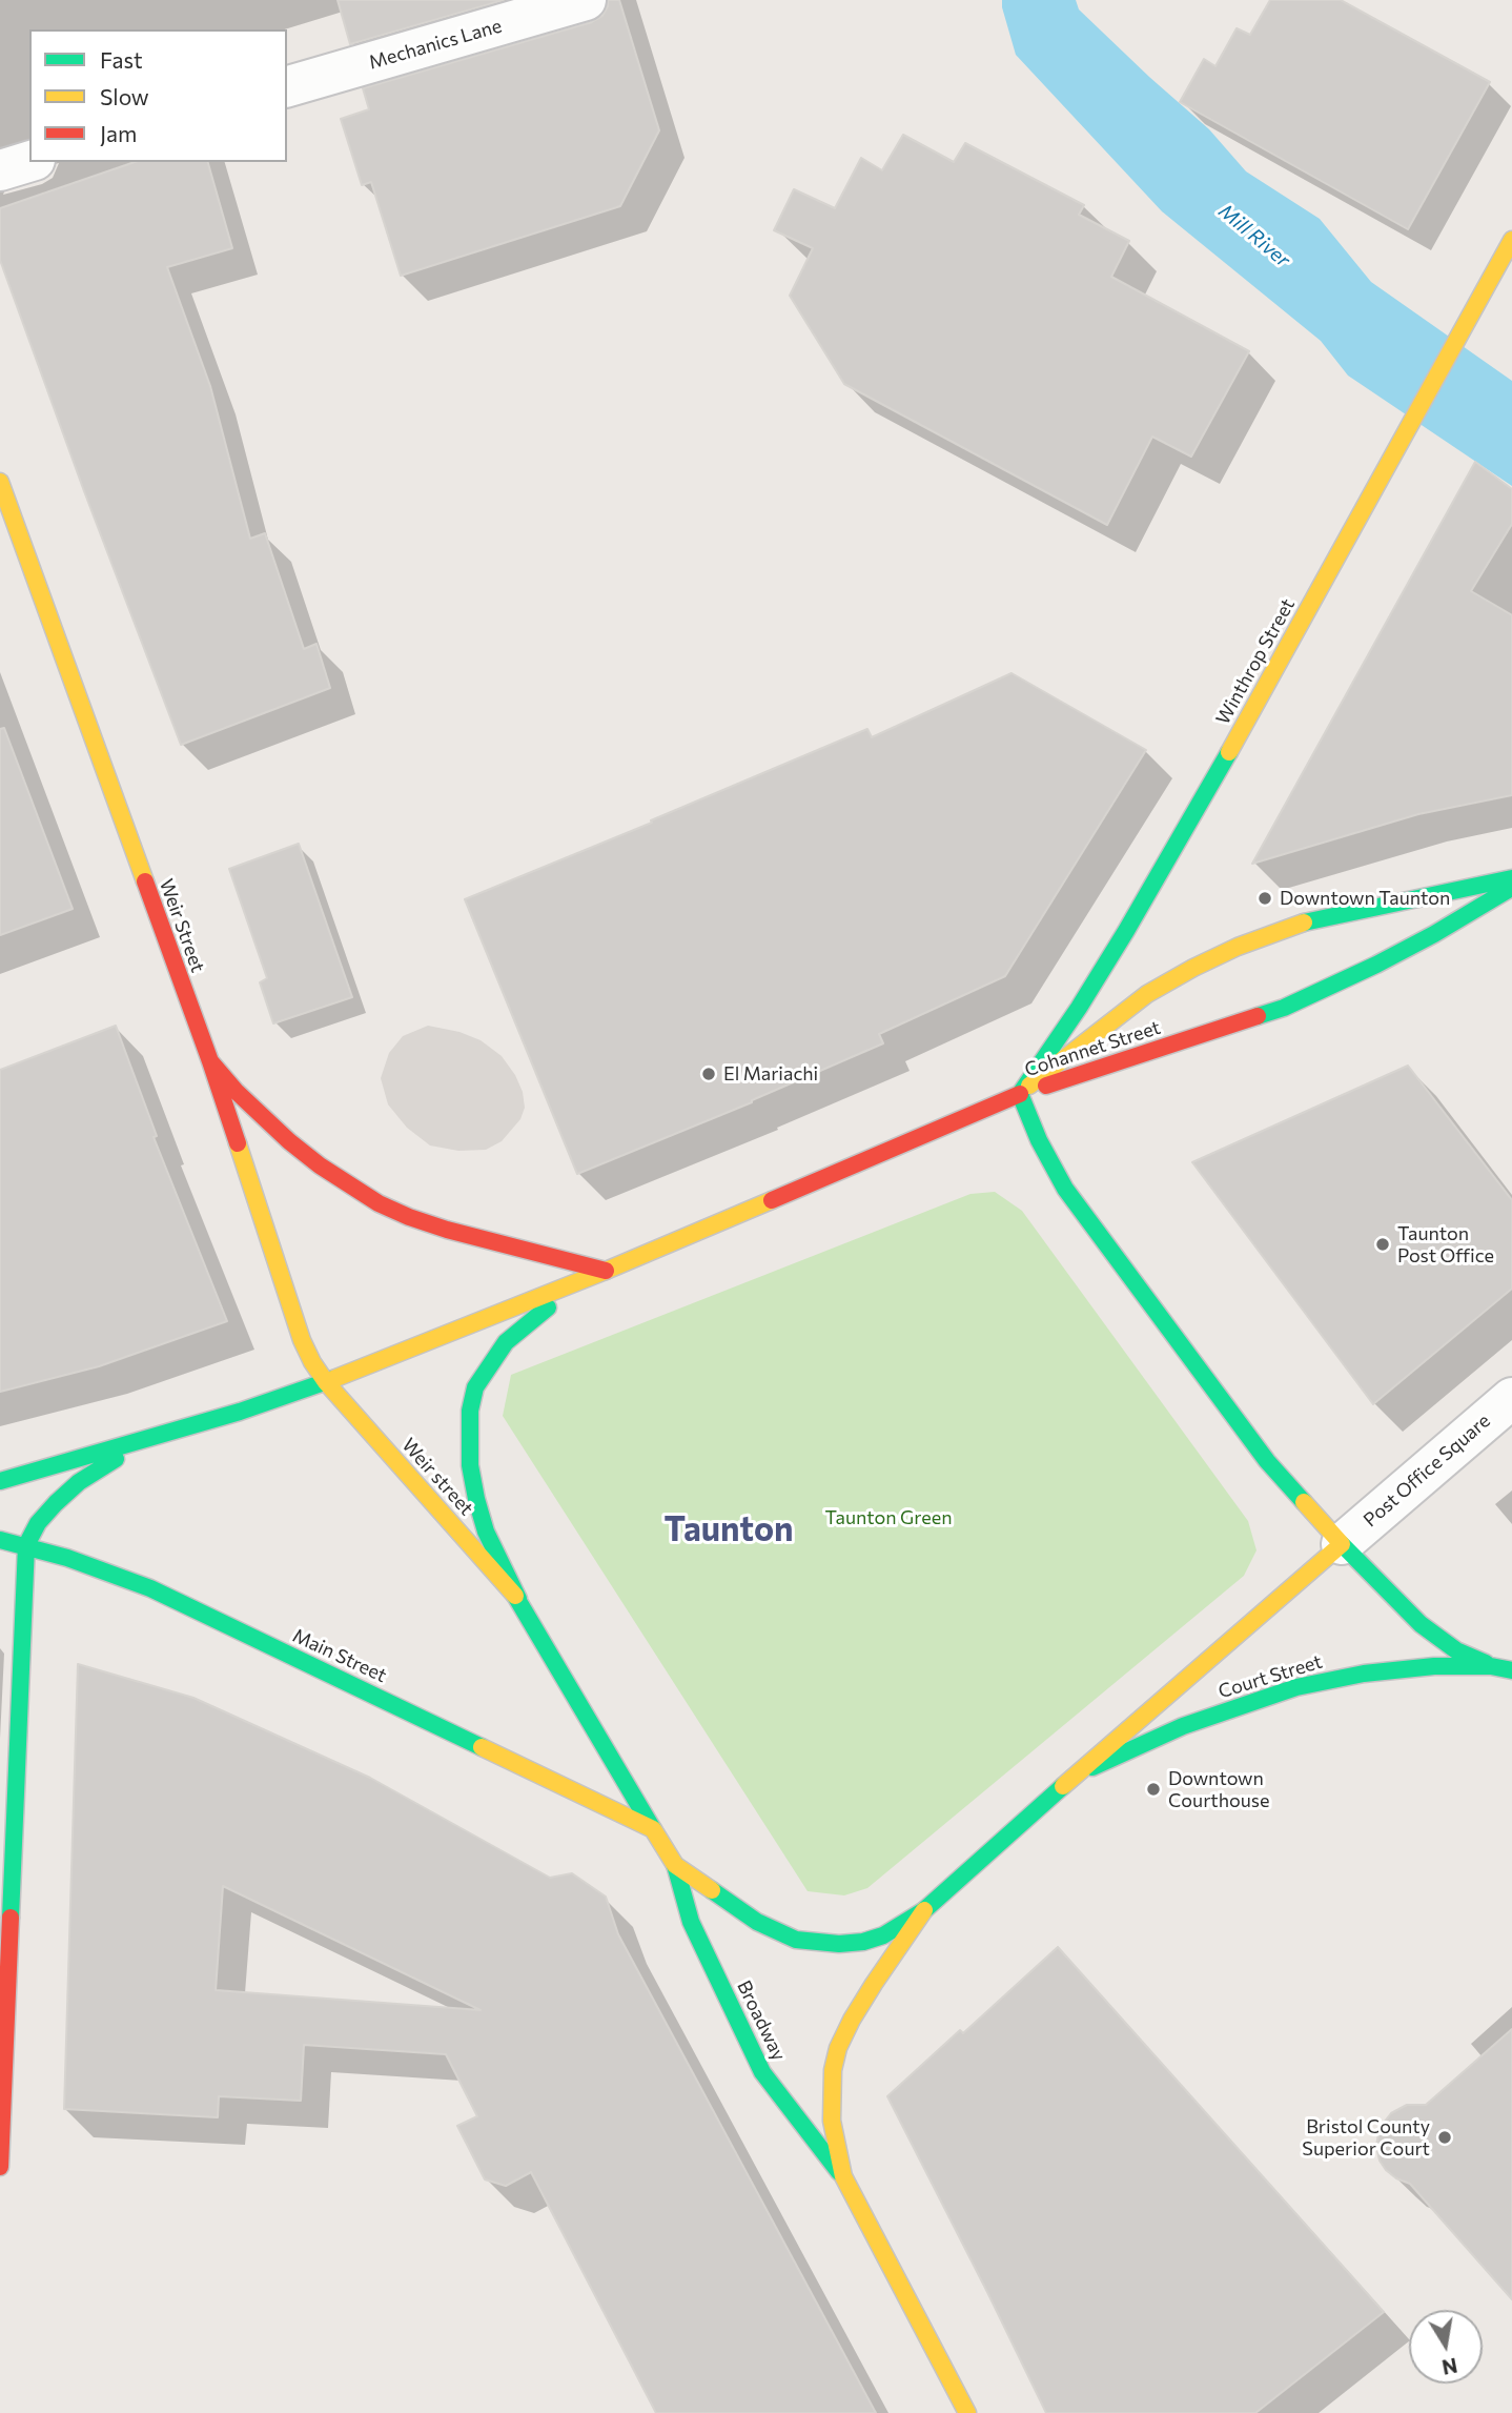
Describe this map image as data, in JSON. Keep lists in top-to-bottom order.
{
  "streets": {
    "main road": [
      "Winthrop Street",
      "Weir Street",
      "Cohannet Street",
      "Weir street",
      "Main Street",
      "Court Street",
      "Broadway"
    ],
    "street": ["Mechanics Lane", "Post Office Square"]
  },
  "crossings": [
    ["Winthrop Street", "Cohannet Street"],
    ["Weir Street", "Weir street"],
    ["Post Office Square", "Court Street"]
  ],
  "districts": ["Taunton"],
  "water": ["Mill River"],
  "parks": ["Taunton Green"],
  "places": [
    "Downtown Taunton",
    "El Mariachi",
    "Taunton Post Office",
    "Downtown Courthouse",
    "Bristol County Superior Court"
  ],
  "legend": ["Fast", "Slow", "Jam"],
  "north": "bottom"
}
